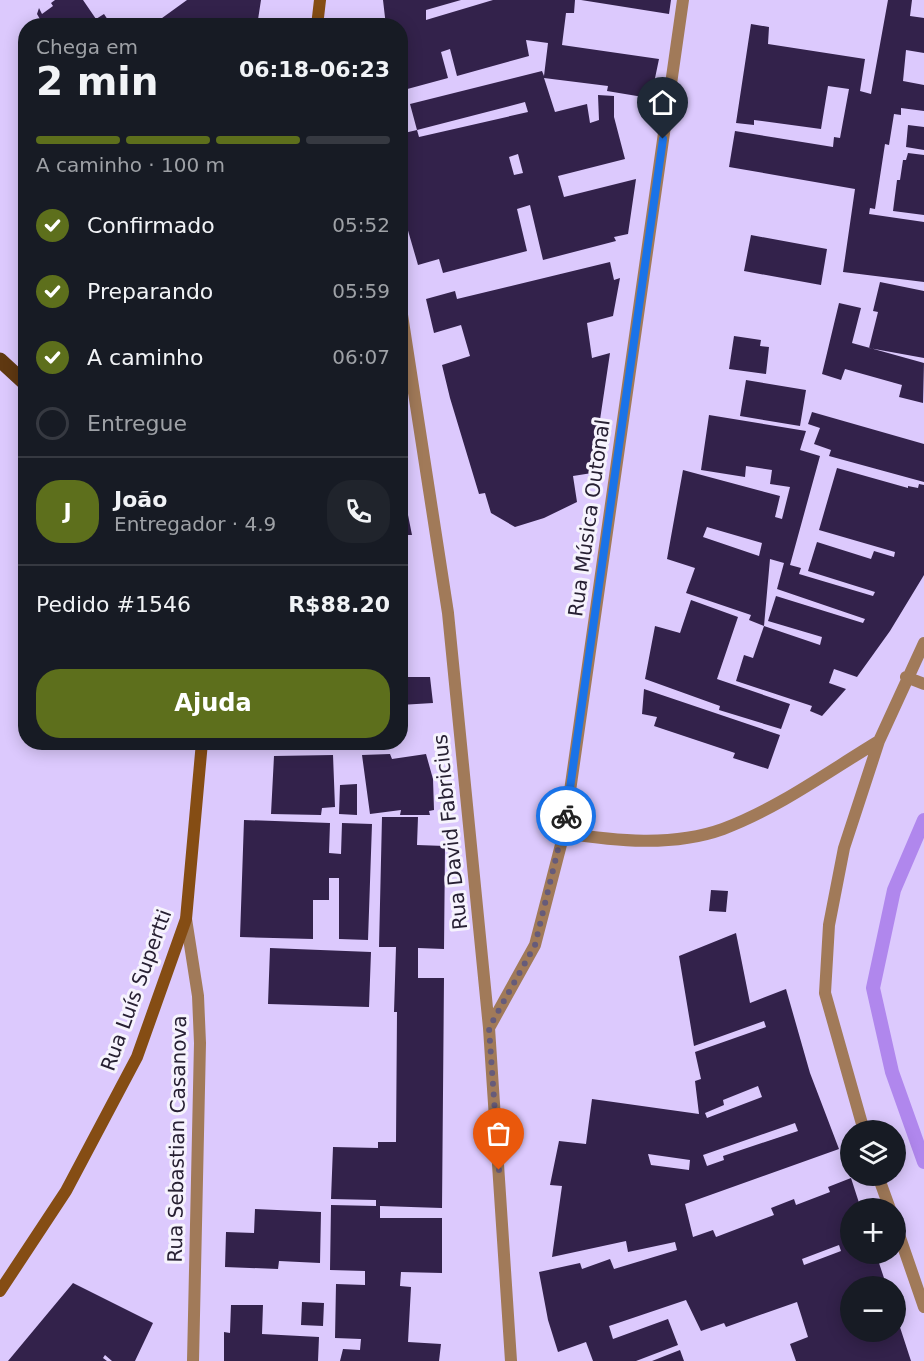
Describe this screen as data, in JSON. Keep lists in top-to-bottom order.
{
  "streets": {
    "street": [
      "Rua Música Outonal",
      "Rua David Fabricius",
      "Rua Luís Supertti",
      "Rua Sebastian Casanova"
    ]
  },
  "crossings": [
    ["Rua Música Outonal", "Rua David Fabricius"],
    ["Rua Luís Supertti", "Rua Sebastian Casanova"]
  ],
  "page": {
    "heading": ["2 min", "Chega em", "06:18–06:23"],
    "panel": [
      "João",
      "Entregador · 4.9",
      "Pedido #1546",
      "R$88.20"
    ],
    "bar": "A caminho · 100 m",
    "list": [
      ["Confirmado", "05:52"],
      ["Preparando", "05:59"],
      ["A caminho", "06:07"],
      "Entregue"
    ],
    "round": "J",
    "buttons": "Ajuda",
    "map_buttons": ["+", "−"]
  }
}
